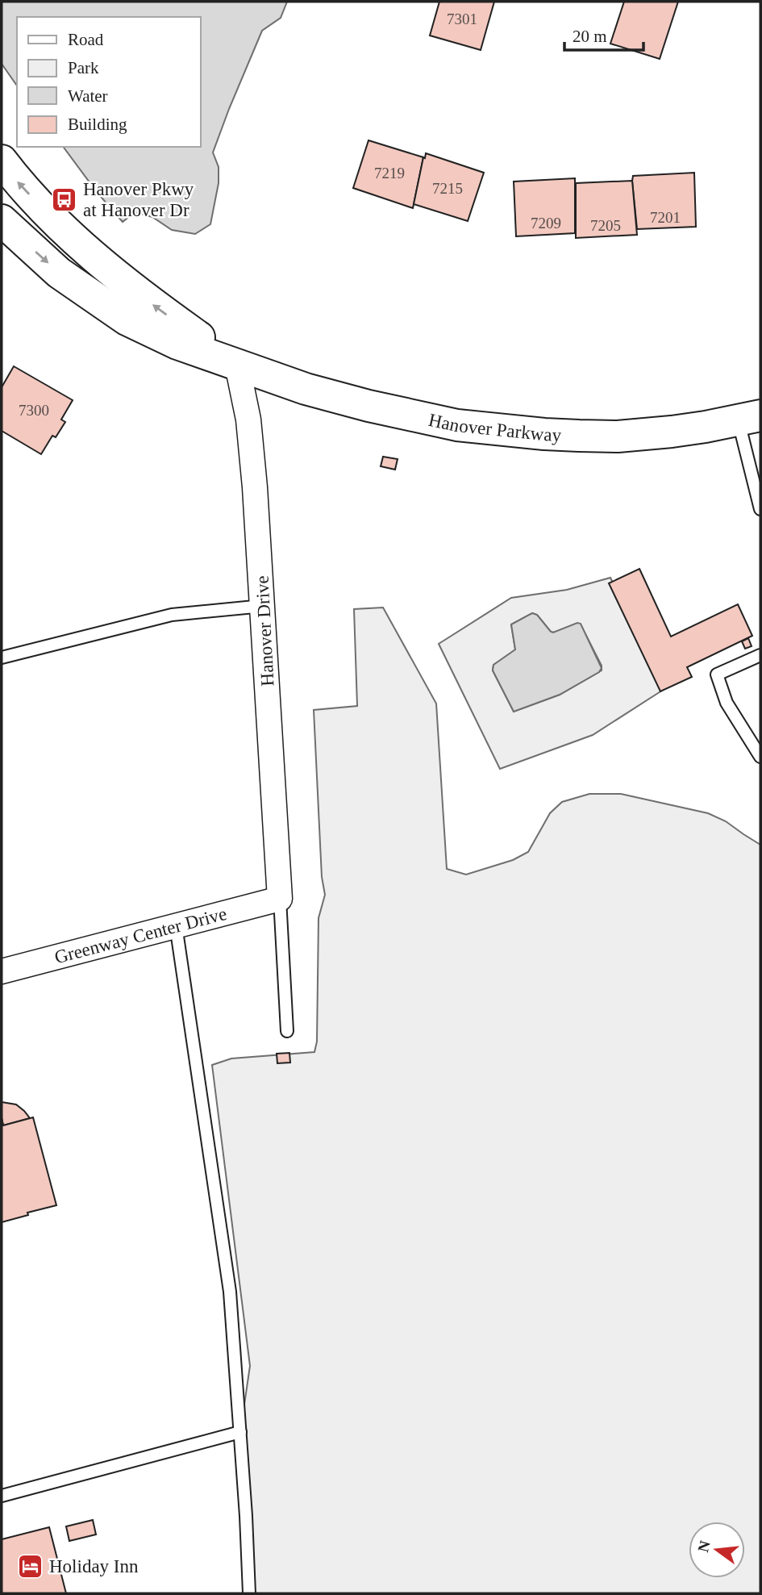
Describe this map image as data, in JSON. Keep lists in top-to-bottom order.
{
  "streets": {
    "street": ["Hanover Parkway", "Hanover Drive", "Greenway Center Drive"]
  },
  "crossings": [
    ["Hanover Parkway", "Hanover Drive"],
    ["Hanover Drive", "Greenway Center Drive"]
  ],
  "places": {
    "bus stop": ["Hanover Pkwy at Hanover Dr"],
    "hotel": ["Holiday Inn"]
  },
  "house_numbers": [
    "7301",
    "7219",
    "7215",
    "7201",
    "7209",
    "7205",
    "7300"
  ],
  "legend": [
    "Road",
    "Park",
    "Water",
    "Building"
  ],
  "scale_bar": "20 m",
  "north": "left"
}
